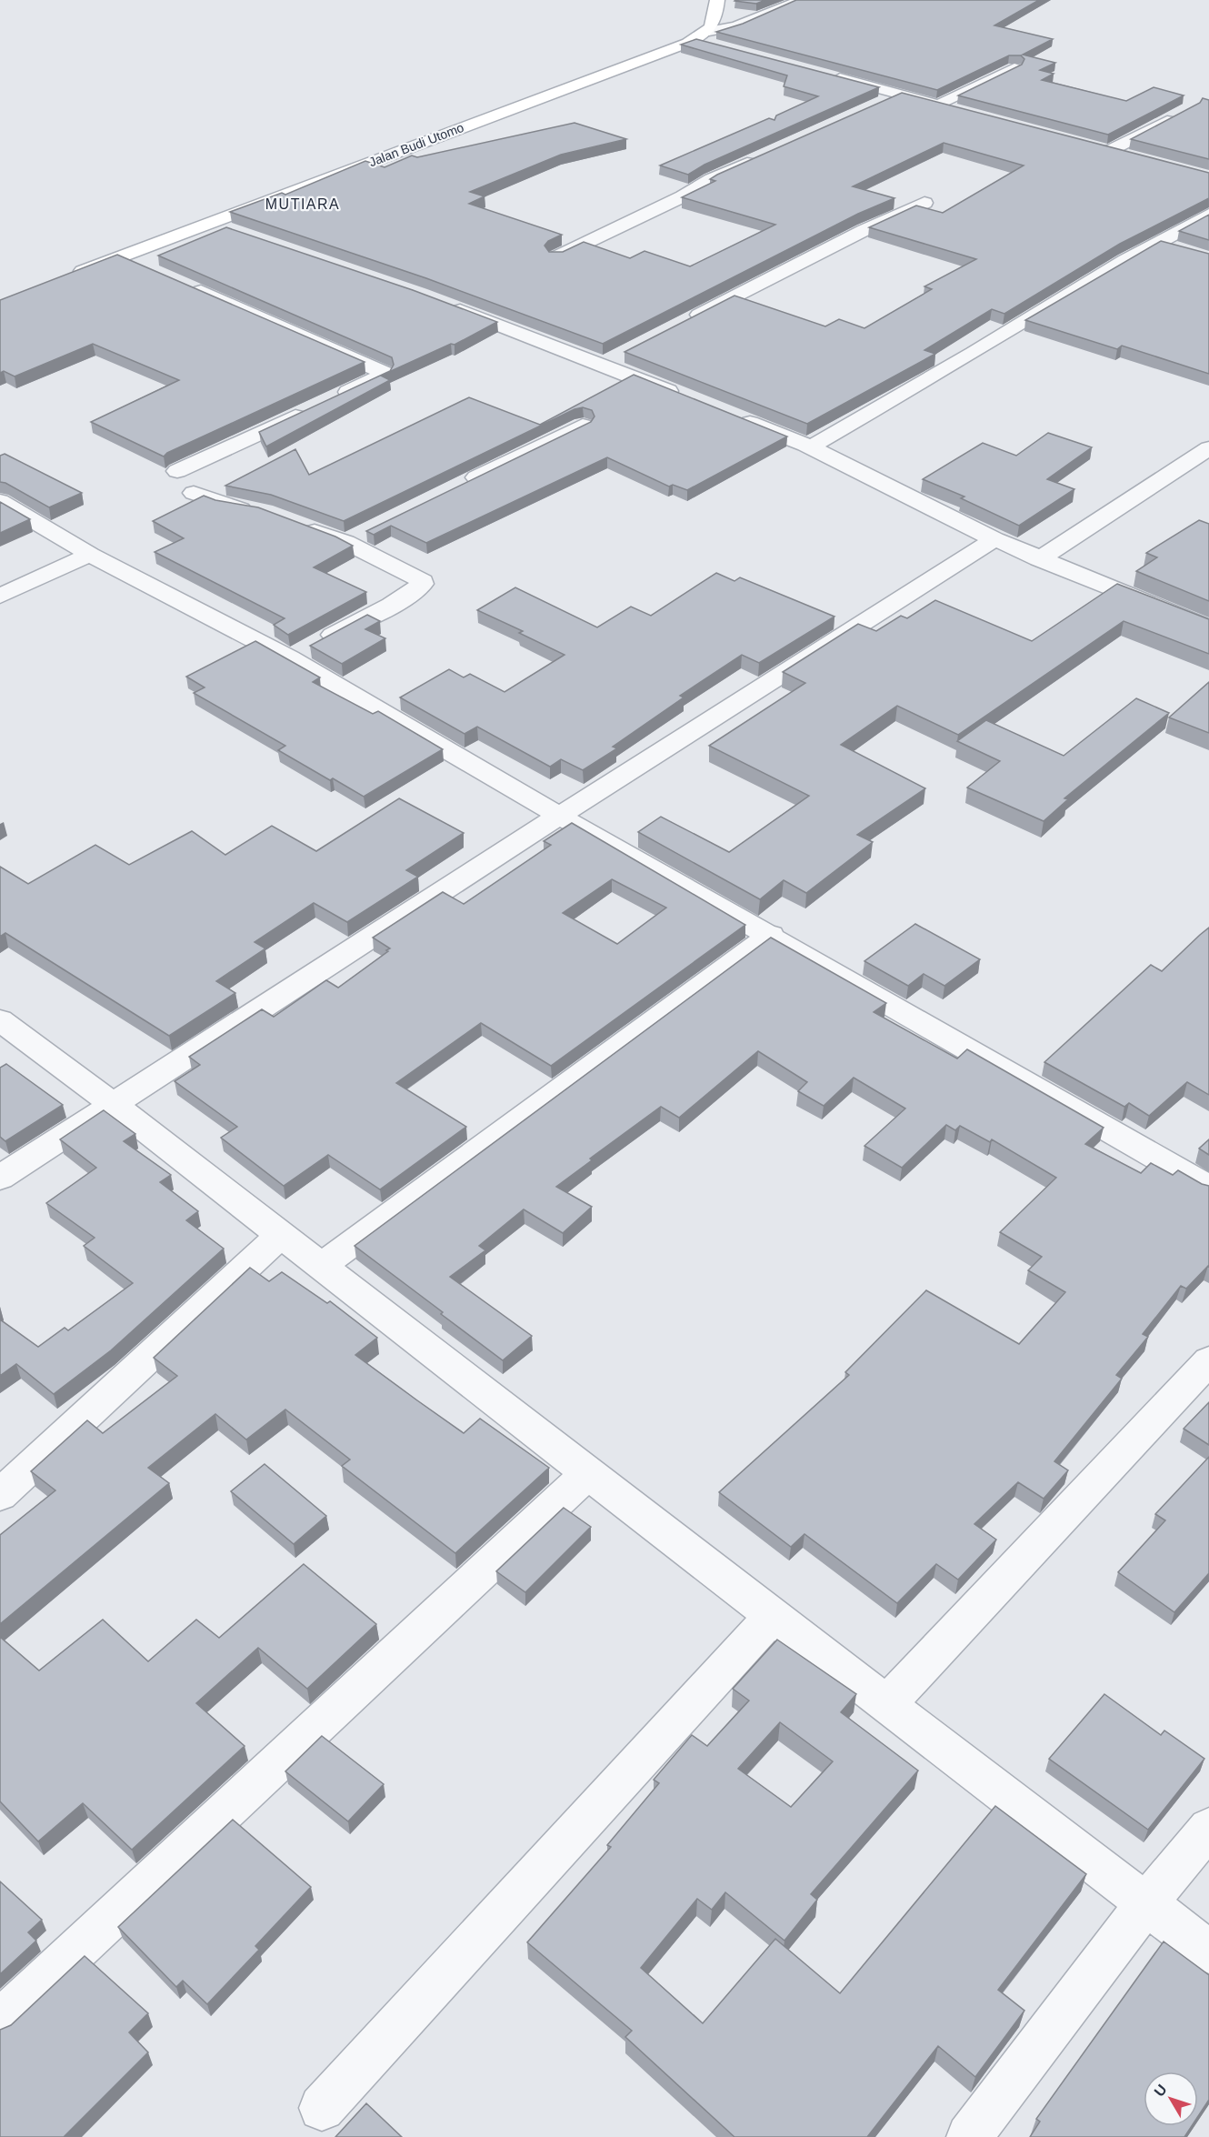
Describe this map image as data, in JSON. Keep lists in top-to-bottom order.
{
  "streets": {
    "street": ["Jalan Budi Utomo"]
  },
  "districts": ["MUTIARA"],
  "north": "top left"
}
